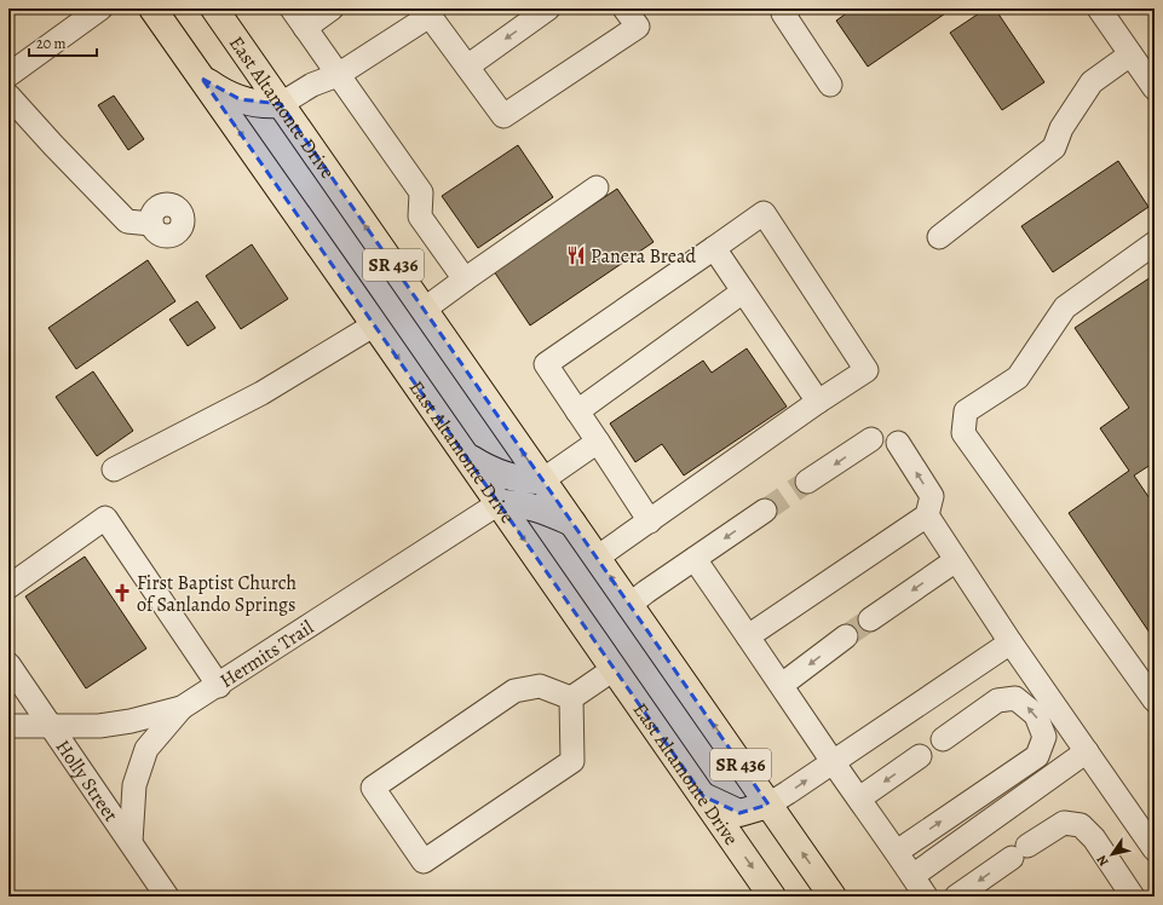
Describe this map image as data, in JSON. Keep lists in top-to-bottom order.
{
  "streets": {
    "main road": ["East Altamonte Drive", "SR 436"],
    "street": ["Hermits Trail", "Holly Street"]
  },
  "crossings": [
    ["East Altamonte Drive", "Hermits Trail"],
    ["Hermits Trail", "Holly Street"]
  ],
  "places": {
    "restaurant": ["Panera Bread"],
    "church": ["First Baptist Church of Sanlando Springs"]
  },
  "scale_bar": "20 m",
  "north": "bottom left"
}
